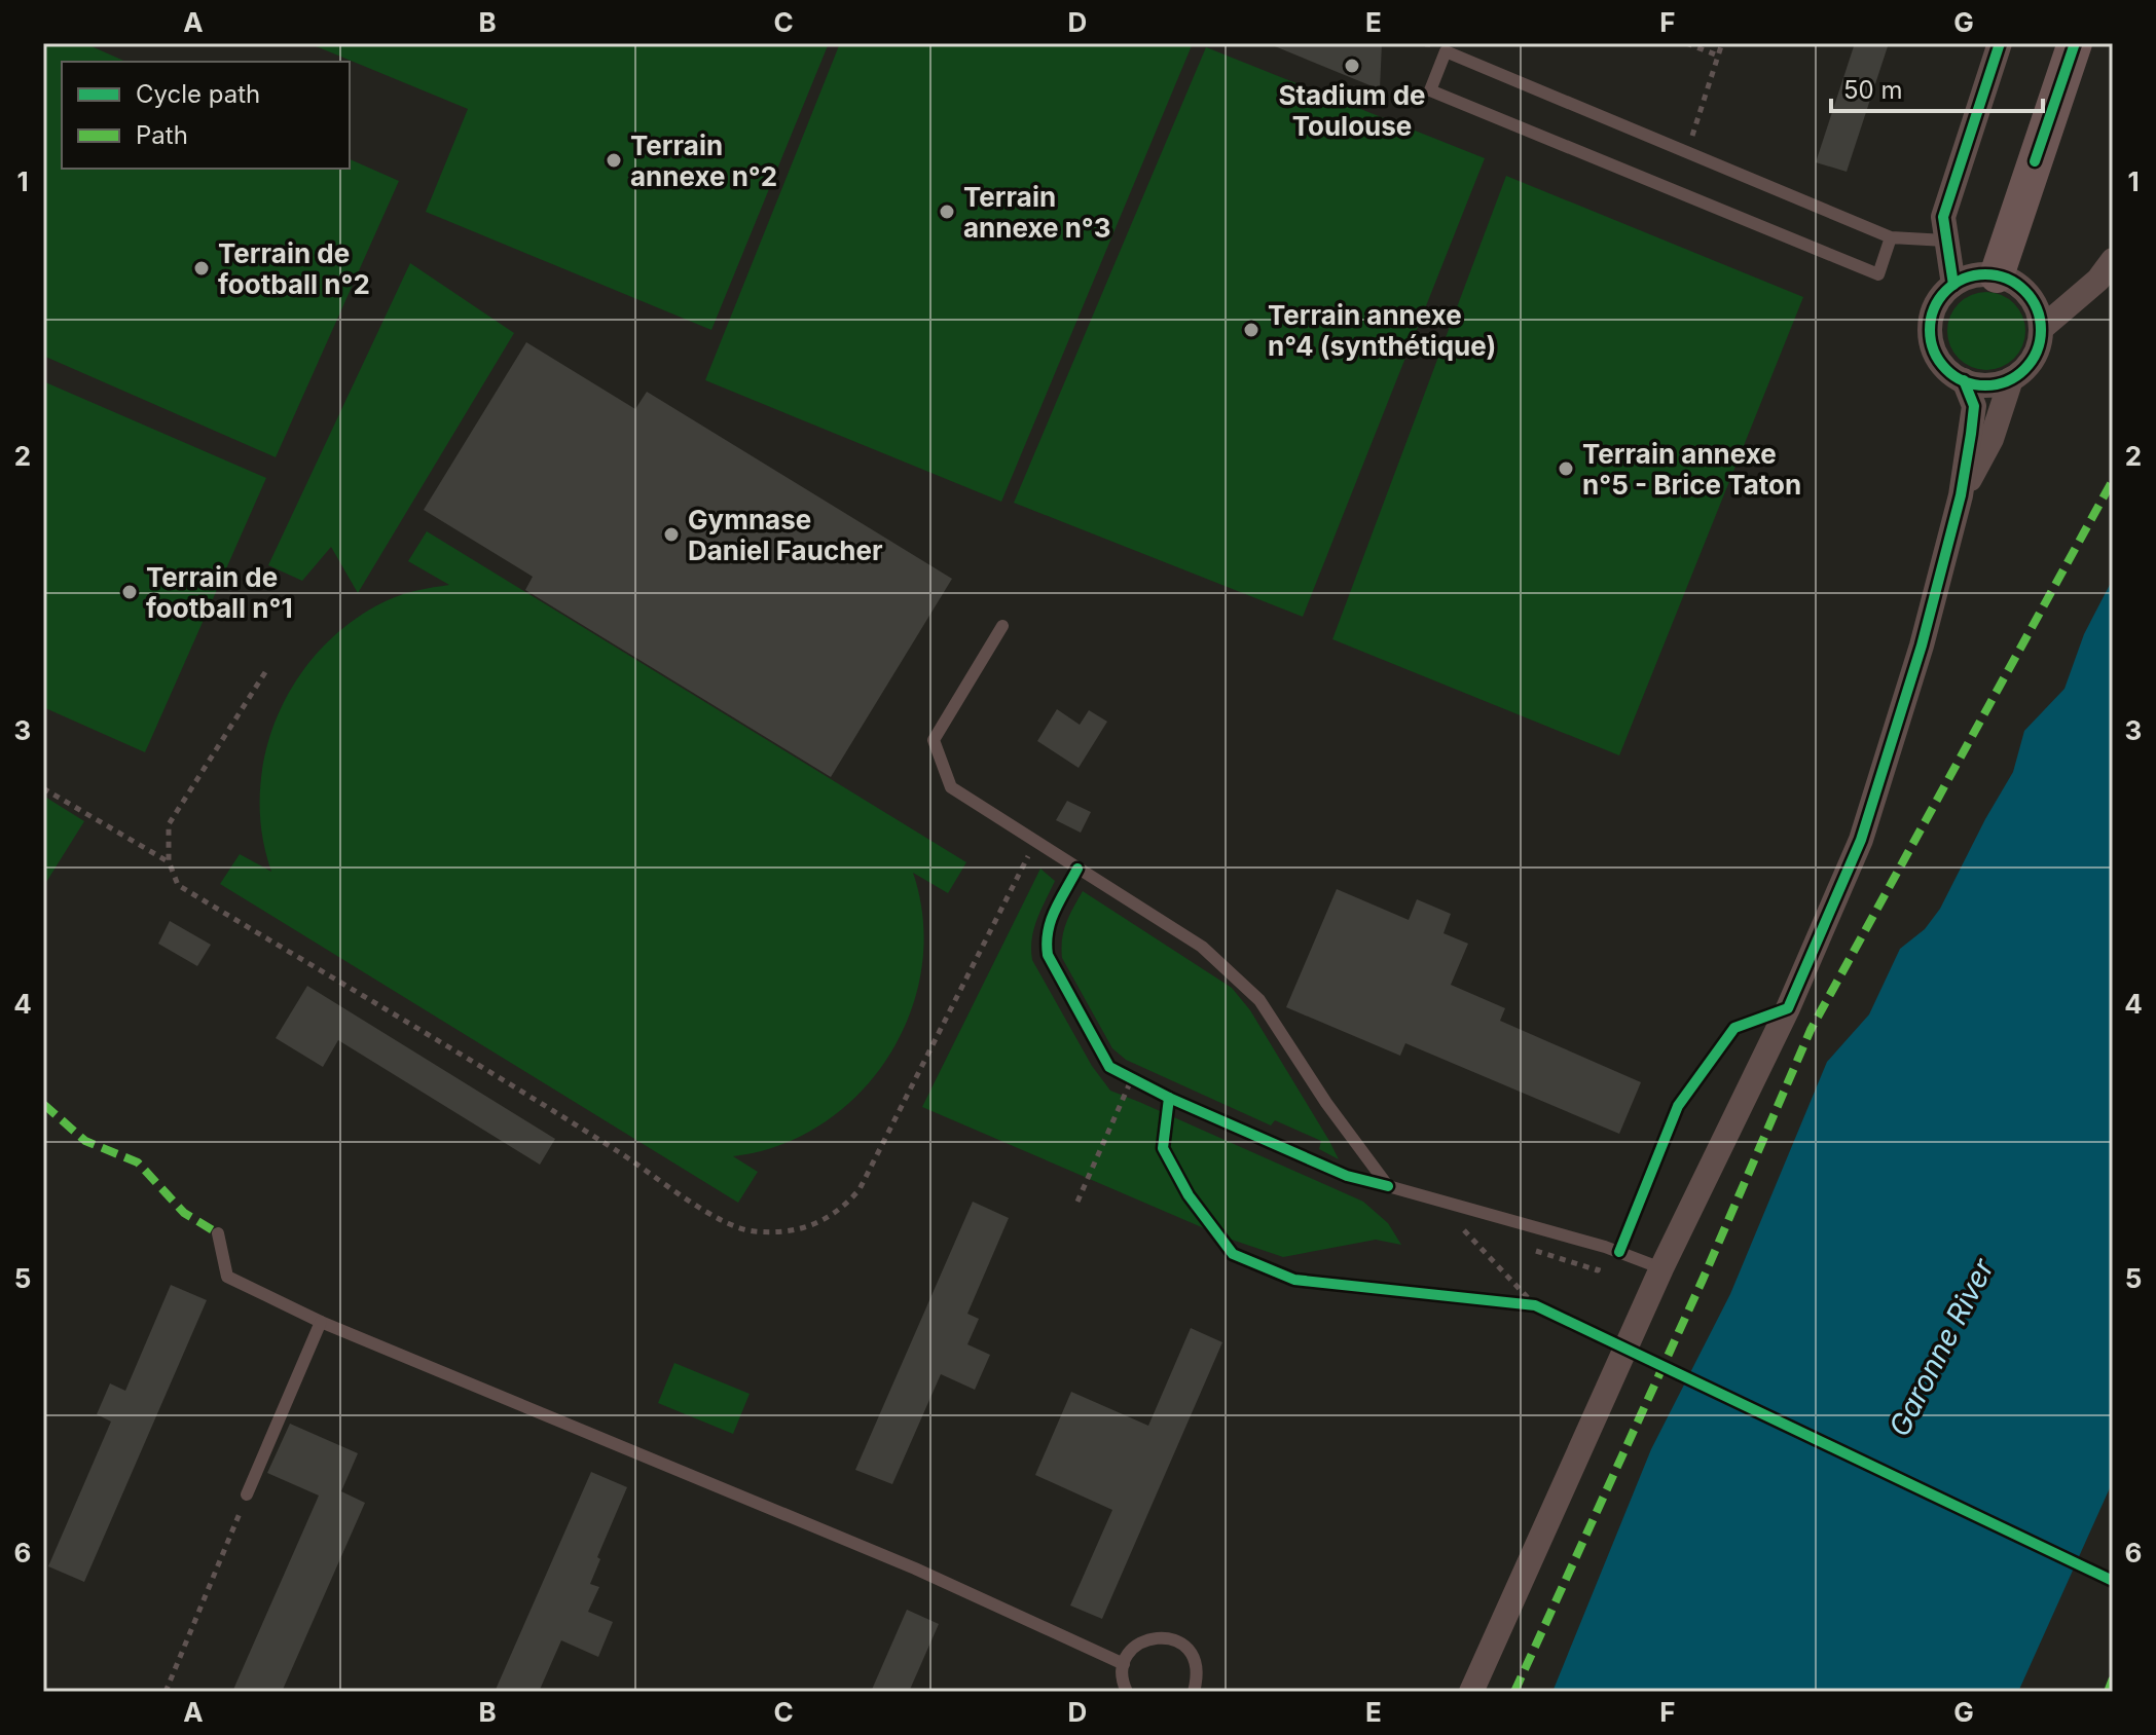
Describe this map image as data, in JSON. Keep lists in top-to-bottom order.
{
  "water": ["Garonne River"],
  "places": [
    "Stadium de Toulouse",
    "Terrain annexe n°2",
    "Terrain annexe n°3",
    "Terrain de football n°2",
    "Terrain annexe n°4 (synthétique)",
    "Terrain annexe n°5 - Brice Taton",
    "Gymnase Daniel Faucher",
    "Terrain de football n°1"
  ],
  "legend": ["Cycle path", "Path"],
  "scale_bar": "50 m",
  "grid": {
    "columns": [
      "A",
      "B",
      "C",
      "D",
      "E",
      "F",
      "G"
    ],
    "rows": [
      "1",
      "2",
      "3",
      "4",
      "5",
      "6"
    ]
  }
}
